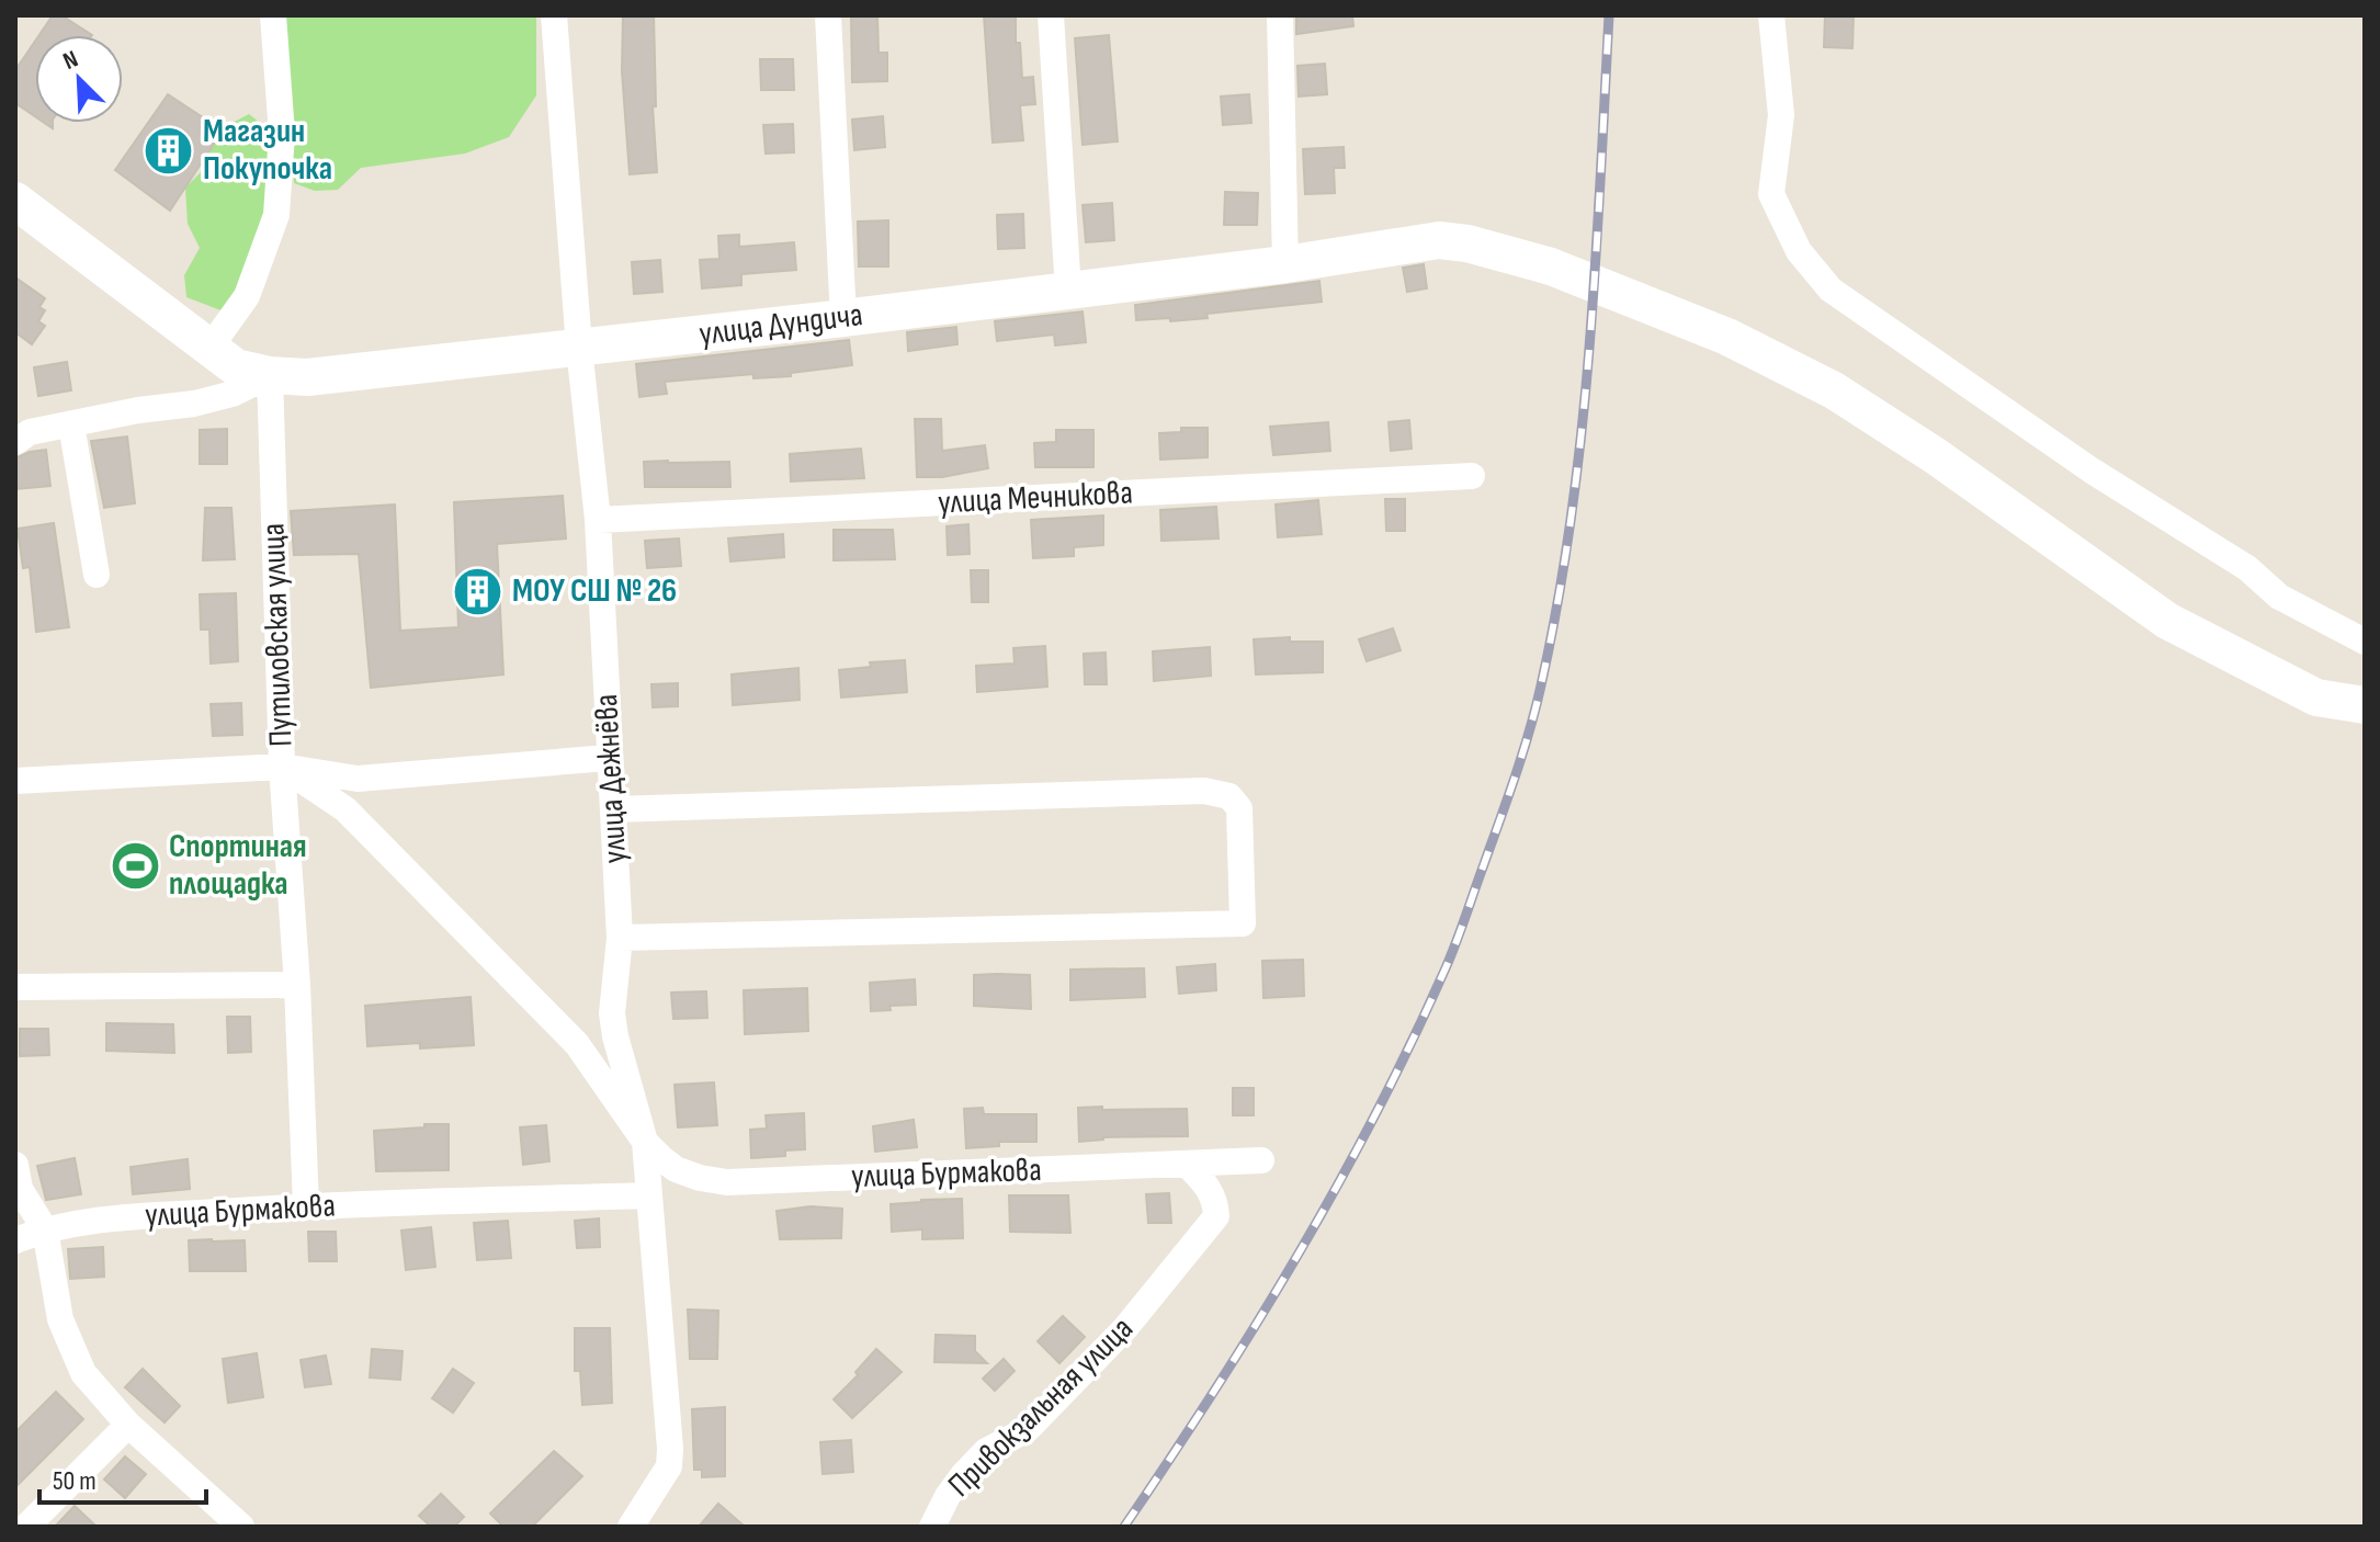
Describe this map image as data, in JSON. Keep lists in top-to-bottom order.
{
  "streets": {
    "street": [
      "улица Дундича",
      "улица Мечникова",
      "Путиловская улица",
      "улица Дежнёва",
      "улица Бурмакова",
      "Привокзальная улица"
    ]
  },
  "crossings": [
    ["улица Дундича", "Путиловская улица"],
    ["улица Дундича", "улица Дежнёва"],
    ["улица Мечникова", "улица Дежнёва"],
    ["Путиловская улица", "улица Бурмакова"],
    ["улица Дежнёва", "улица Бурмакова"],
    ["улица Бурмакова", "Привокзальная улица"]
  ],
  "places": {
    "building": ["Магазин Покупочка", "МОУ СШ № 26"],
    "sports": ["Спортиная площадка"]
  },
  "scale_bar": "50 m",
  "north": "top left"
}
